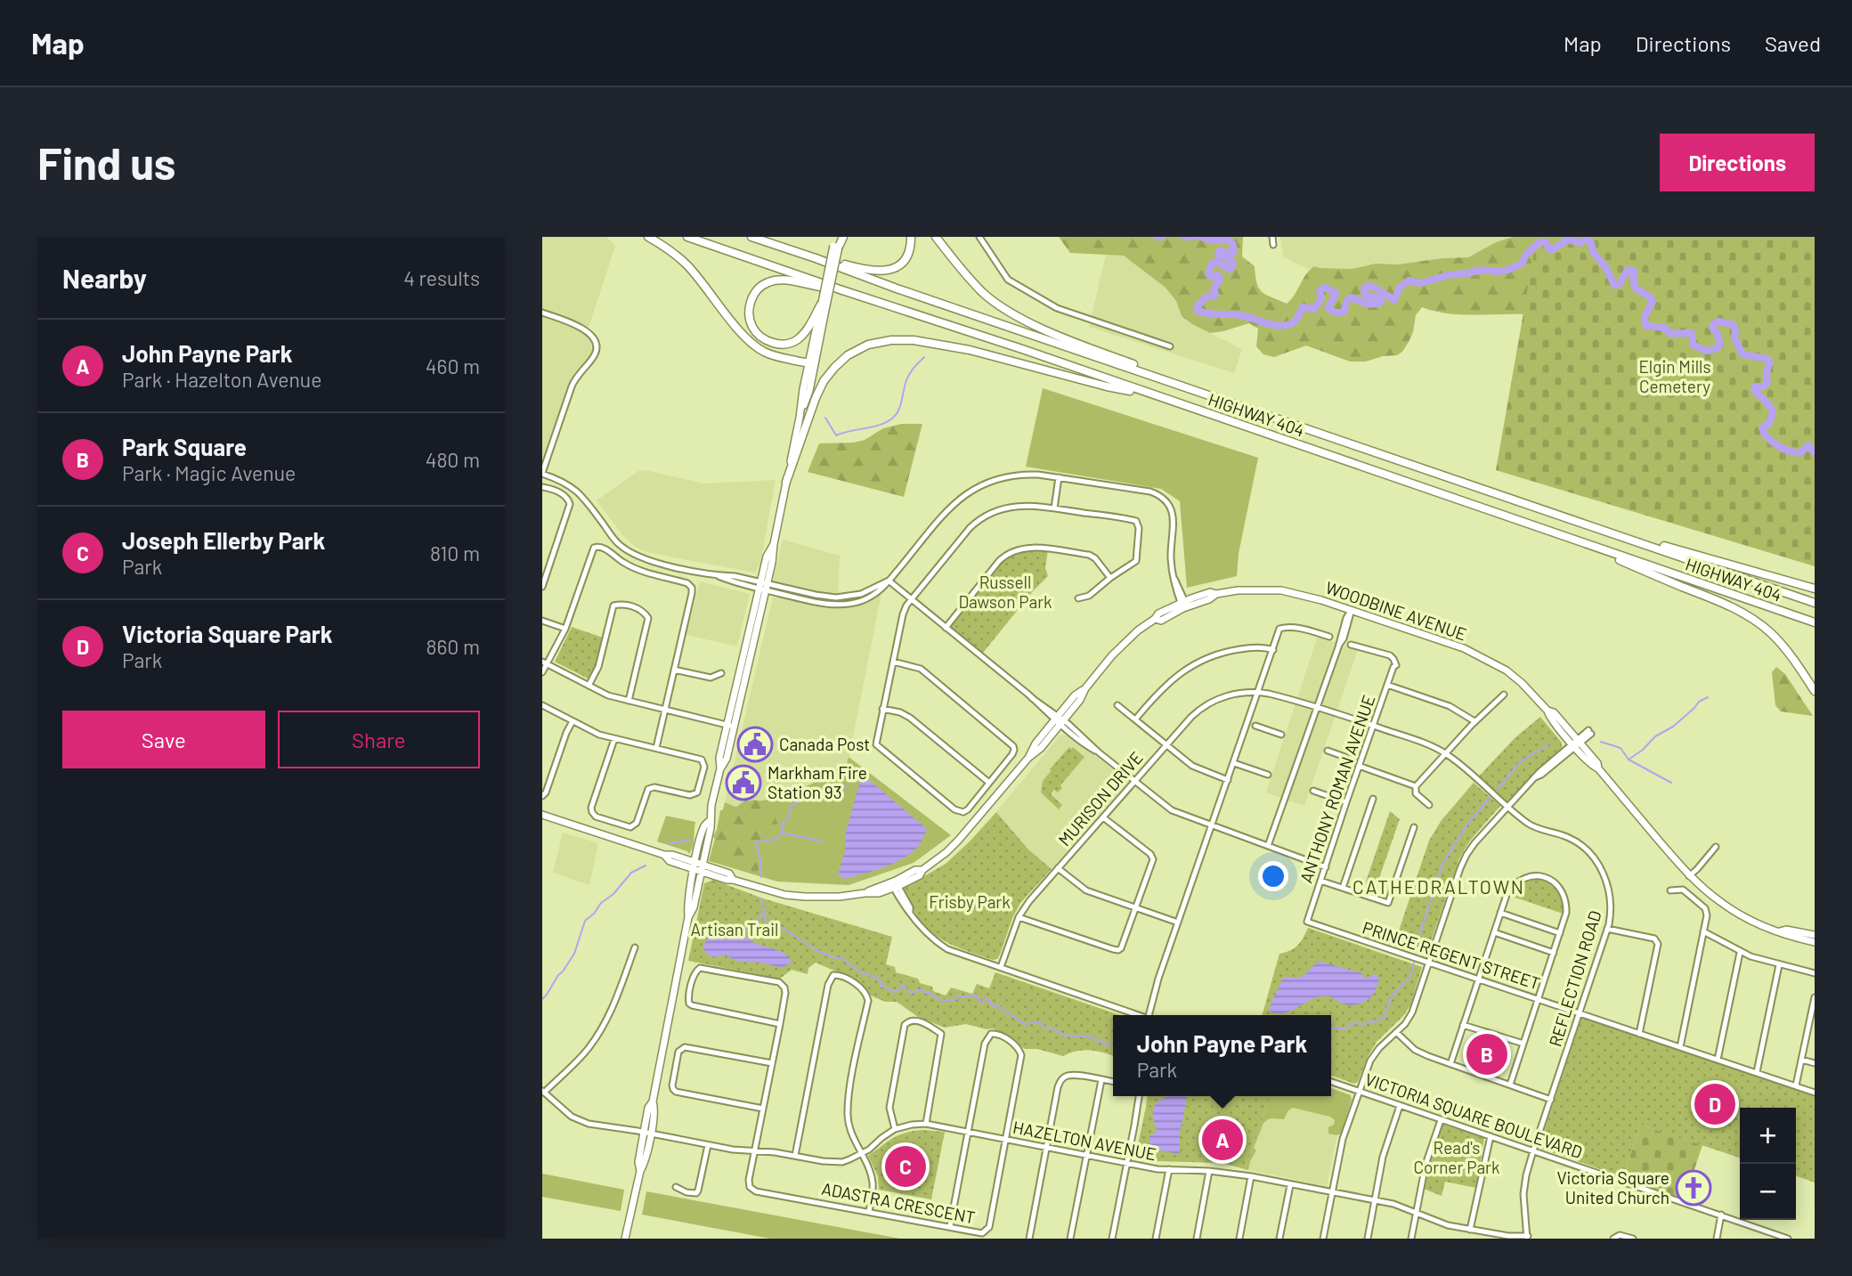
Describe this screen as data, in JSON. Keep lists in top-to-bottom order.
{
  "streets": {
    "highway": ["HIGHWAY 404"],
    "main road": ["WOODBINE AVENUE"],
    "street": [
      "ANTHONY ROMAN AVENUE",
      "MURISON DRIVE",
      "PRINCE REGENT STREET",
      "REFLECTION ROAD",
      "VICTORIA SQUARE BOULEVARD",
      "HAZELTON AVENUE",
      "ADASTRA CRESCENT"
    ]
  },
  "crossings": [
    ["ANTHONY ROMAN AVENUE", "PRINCE REGENT STREET"],
    ["ANTHONY ROMAN AVENUE", "REFLECTION ROAD"],
    ["MURISON DRIVE", "REFLECTION ROAD"],
    ["PRINCE REGENT STREET", "REFLECTION ROAD"],
    ["REFLECTION ROAD", "VICTORIA SQUARE BOULEVARD"],
    ["REFLECTION ROAD", "HAZELTON AVENUE"],
    ["HAZELTON AVENUE", "ADASTRA CRESCENT"]
  ],
  "districts": ["CATHEDRALTOWN"],
  "parks": [
    "Elgin Mills Cemetery",
    "Russell Dawson Park",
    "Frisby Park",
    "Artisan Trail",
    "Read's Corner Park"
  ],
  "places": {
    "public building": ["Canada Post", "Markham Fire Station 93"],
    "church": ["Victoria Square United Church"]
  },
  "page": {
    "header": "Map",
    "nav": ["Map", "Directions", "Saved"],
    "buttons": [
      "Directions",
      ["Save", "Share"]
    ],
    "title": "Find us",
    "heading": ["Nearby", "4 results"],
    "list": [
      {
        "mark": "A",
        "name": "John Payne Park",
        "note": "Park · Hazelton Avenue",
        "value": "460 m"
      },
      {
        "mark": "B",
        "name": "Park Square",
        "note": "Park · Magic Avenue",
        "value": "480 m"
      },
      {
        "mark": "C",
        "name": "Joseph Ellerby Park",
        "note": "Park",
        "value": "810 m"
      },
      {
        "mark": "D",
        "name": "Victoria Square Park",
        "note": "Park",
        "value": "860 m"
      }
    ],
    "popup": ["John Payne Park", "Park"],
    "pins": [
      "B",
      "D",
      "A",
      "C"
    ],
    "map_buttons": ["+", "−"]
  }
}
